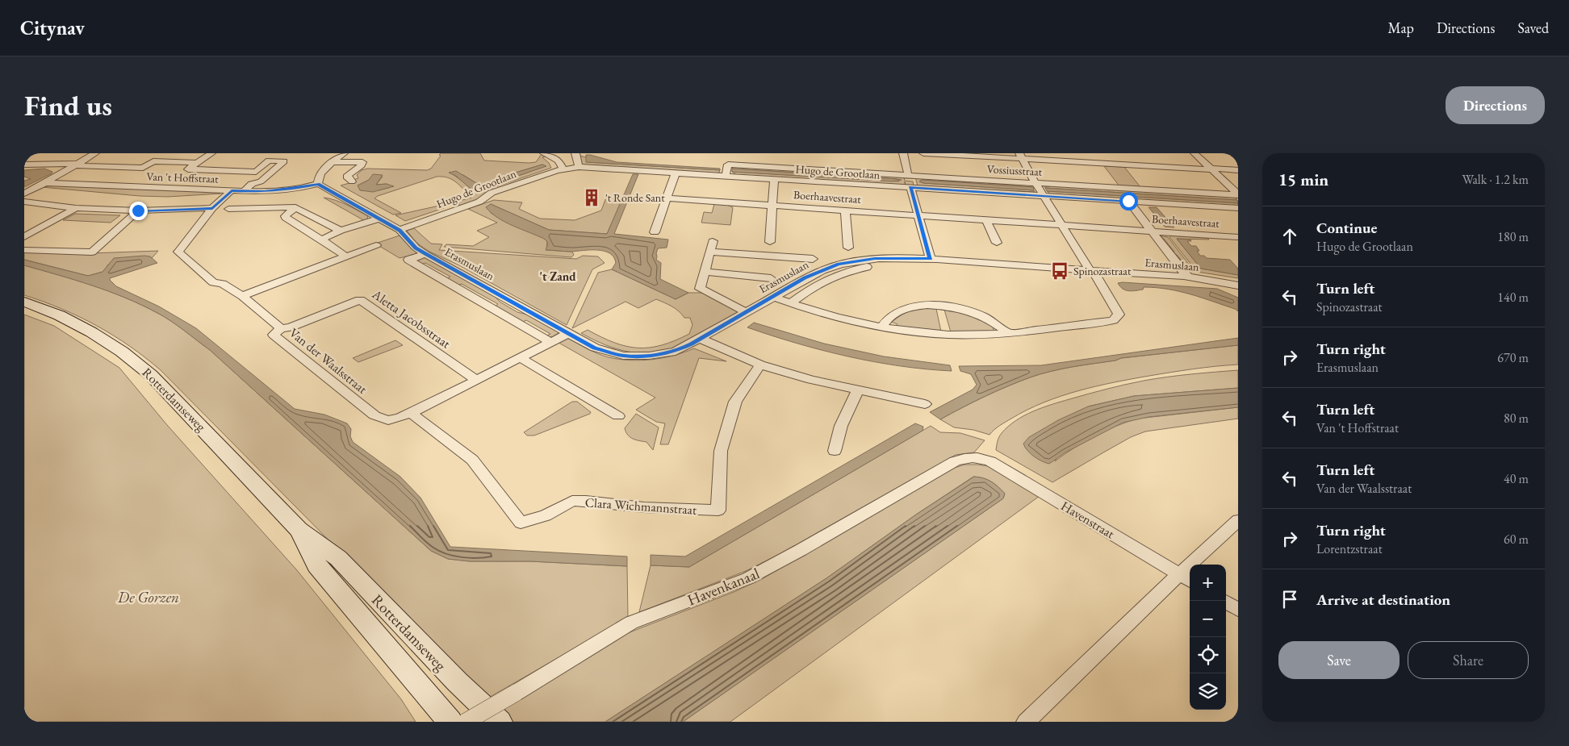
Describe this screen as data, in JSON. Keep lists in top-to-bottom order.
{
  "streets": {
    "main road": ["Rotterdamseweg"],
    "street": [
      "Vossiusstraat",
      "Hugo de Grootlaan",
      "Van 't Hoffstraat",
      "Boerhaavestraat",
      "Erasmuslaan",
      "Aletta Jacobsstraat",
      "Van der Waalsstraat",
      "Clara Wichmannstraat",
      "Havenstraat",
      "Havenkanaal"
    ]
  },
  "crossings": [
    ["Vossiusstraat", "Hugo de Grootlaan"],
    ["Hugo de Grootlaan", "Erasmuslaan"],
    ["Van 't Hoffstraat", "Erasmuslaan"],
    ["Van 't Hoffstraat", "Van der Waalsstraat"],
    ["Aletta Jacobsstraat", "Van der Waalsstraat"],
    ["Van der Waalsstraat", "Clara Wichmannstraat"],
    ["Havenstraat", "Havenkanaal"]
  ],
  "districts": ["'t Zand"],
  "parks": ["De Gorzen"],
  "places": {
    "building": ["'t Ronde Sant"],
    "bus stop": ["Spinozastraat"]
  },
  "page": {
    "header": "Citynav",
    "nav": ["Map", "Directions", "Saved"],
    "buttons": [
      "Directions",
      ["Save", "Share"]
    ],
    "title": "Find us",
    "heading": ["15 min", "Walk · 1.2 km"],
    "list": [
      ["Continue", "Hugo de Grootlaan", "180 m"],
      ["Turn left", "Spinozastraat", "140 m"],
      ["Turn right", "Erasmuslaan", "670 m"],
      ["Turn left", "Van 't Hoffstraat", "80 m"],
      ["Turn left", "Van der Waalsstraat", "40 m"],
      ["Turn right", "Lorentzstraat", "60 m"],
      "Arrive at destination"
    ],
    "map_buttons": ["+", "−"]
  }
}
